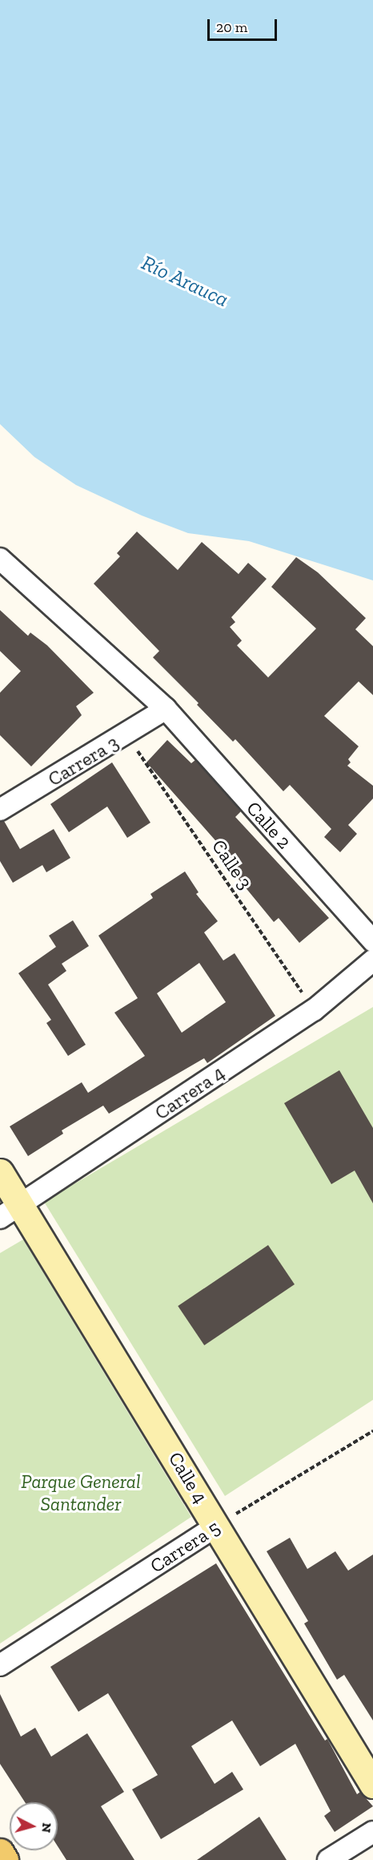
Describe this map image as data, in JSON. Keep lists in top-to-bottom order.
{
  "streets": {
    "street": [
      "Carrera 3",
      "Calle 2",
      "Carrera 4",
      "Calle 4",
      "Carrera 5"
    ],
    "path": ["Calle 3"]
  },
  "crossings": [
    ["Carrera 3", "Calle 2"],
    ["Carrera 3", "Calle 3"],
    ["Calle 3", "Carrera 4"],
    ["Carrera 4", "Calle 4"],
    ["Calle 4", "Carrera 5"]
  ],
  "water": ["Río Arauca"],
  "parks": ["Parque General Santander"],
  "scale_bar": "20 m",
  "north": "right"
}
